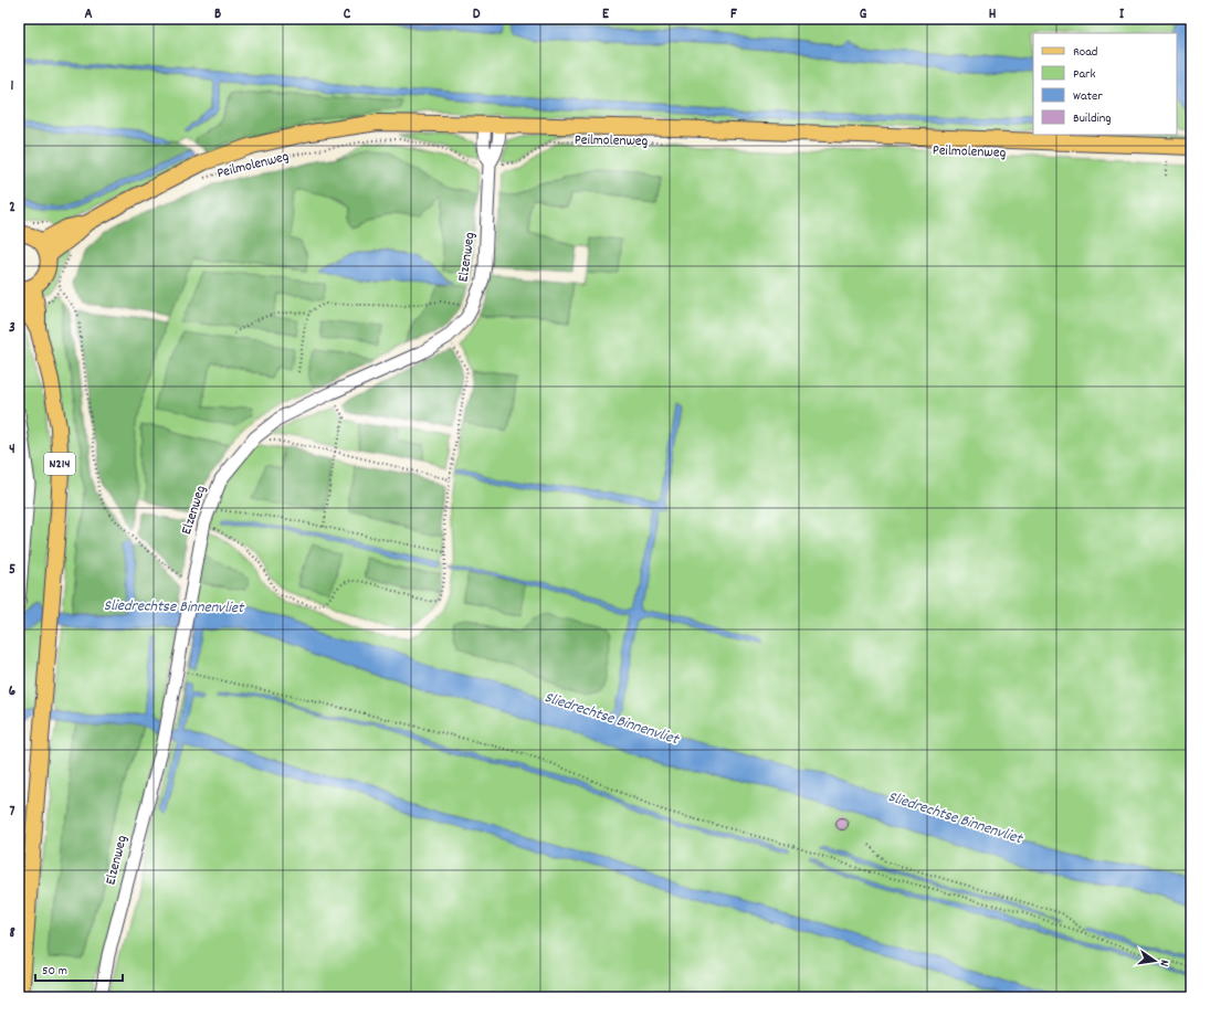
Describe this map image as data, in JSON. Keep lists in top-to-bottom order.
{
  "streets": {
    "main road": ["Peilmolenweg", "N214"],
    "street": ["Elzenweg"]
  },
  "crossings": [
    ["Peilmolenweg", "Elzenweg"],
    ["Peilmolenweg", "N214"]
  ],
  "water": ["Sliedrechtse Binnenvliet"],
  "legend": [
    "Road",
    "Park",
    "Water",
    "Building"
  ],
  "scale_bar": "50 m",
  "north": "right",
  "grid": {
    "columns": [
      "A",
      "B",
      "C",
      "D",
      "E",
      "F",
      "G",
      "H",
      "I"
    ],
    "rows": [
      "1",
      "2",
      "3",
      "4",
      "5",
      "6",
      "7",
      "8"
    ]
  }
}
